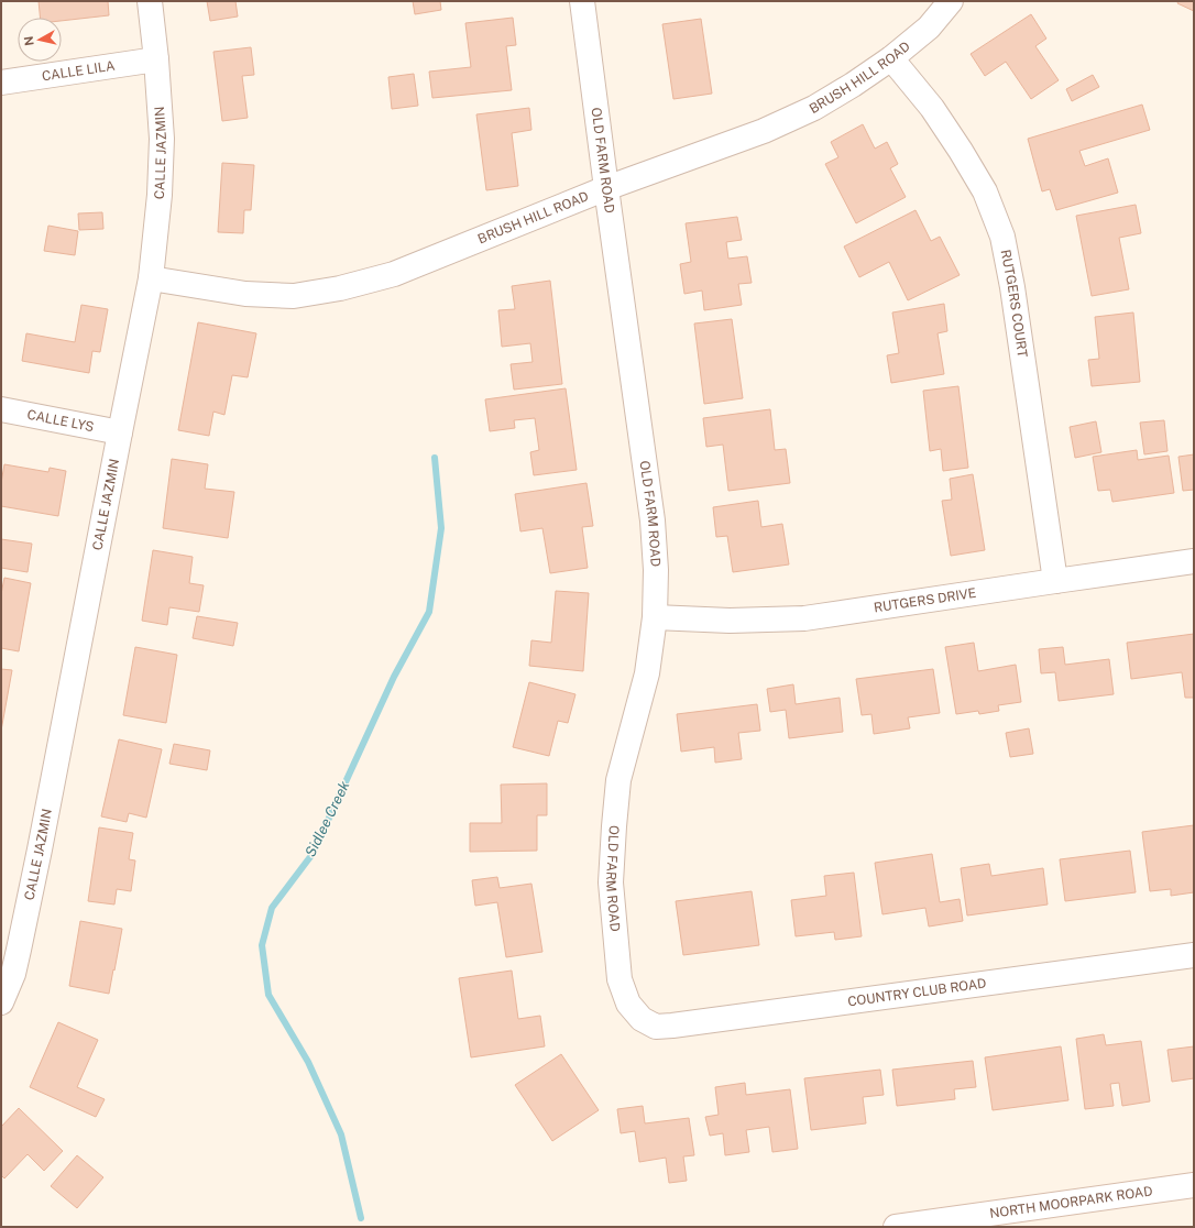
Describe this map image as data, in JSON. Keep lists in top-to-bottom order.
{
  "streets": {
    "street": [
      "CALLE LILA",
      "BRUSH HILL ROAD",
      "CALLE JAZMIN",
      "OLD FARM ROAD",
      "RUTGERS COURT",
      "CALLE LYS",
      "RUTGERS DRIVE",
      "COUNTRY CLUB ROAD",
      "NORTH MOORPARK ROAD"
    ]
  },
  "crossings": [
    ["CALLE LILA", "CALLE JAZMIN"],
    ["BRUSH HILL ROAD", "CALLE JAZMIN"],
    ["BRUSH HILL ROAD", "OLD FARM ROAD"],
    ["BRUSH HILL ROAD", "RUTGERS COURT"],
    ["CALLE JAZMIN", "CALLE LYS"],
    ["OLD FARM ROAD", "RUTGERS DRIVE"],
    ["OLD FARM ROAD", "COUNTRY CLUB ROAD"],
    ["RUTGERS COURT", "RUTGERS DRIVE"]
  ],
  "water": ["Sidlee Creek"],
  "north": "left"
}
